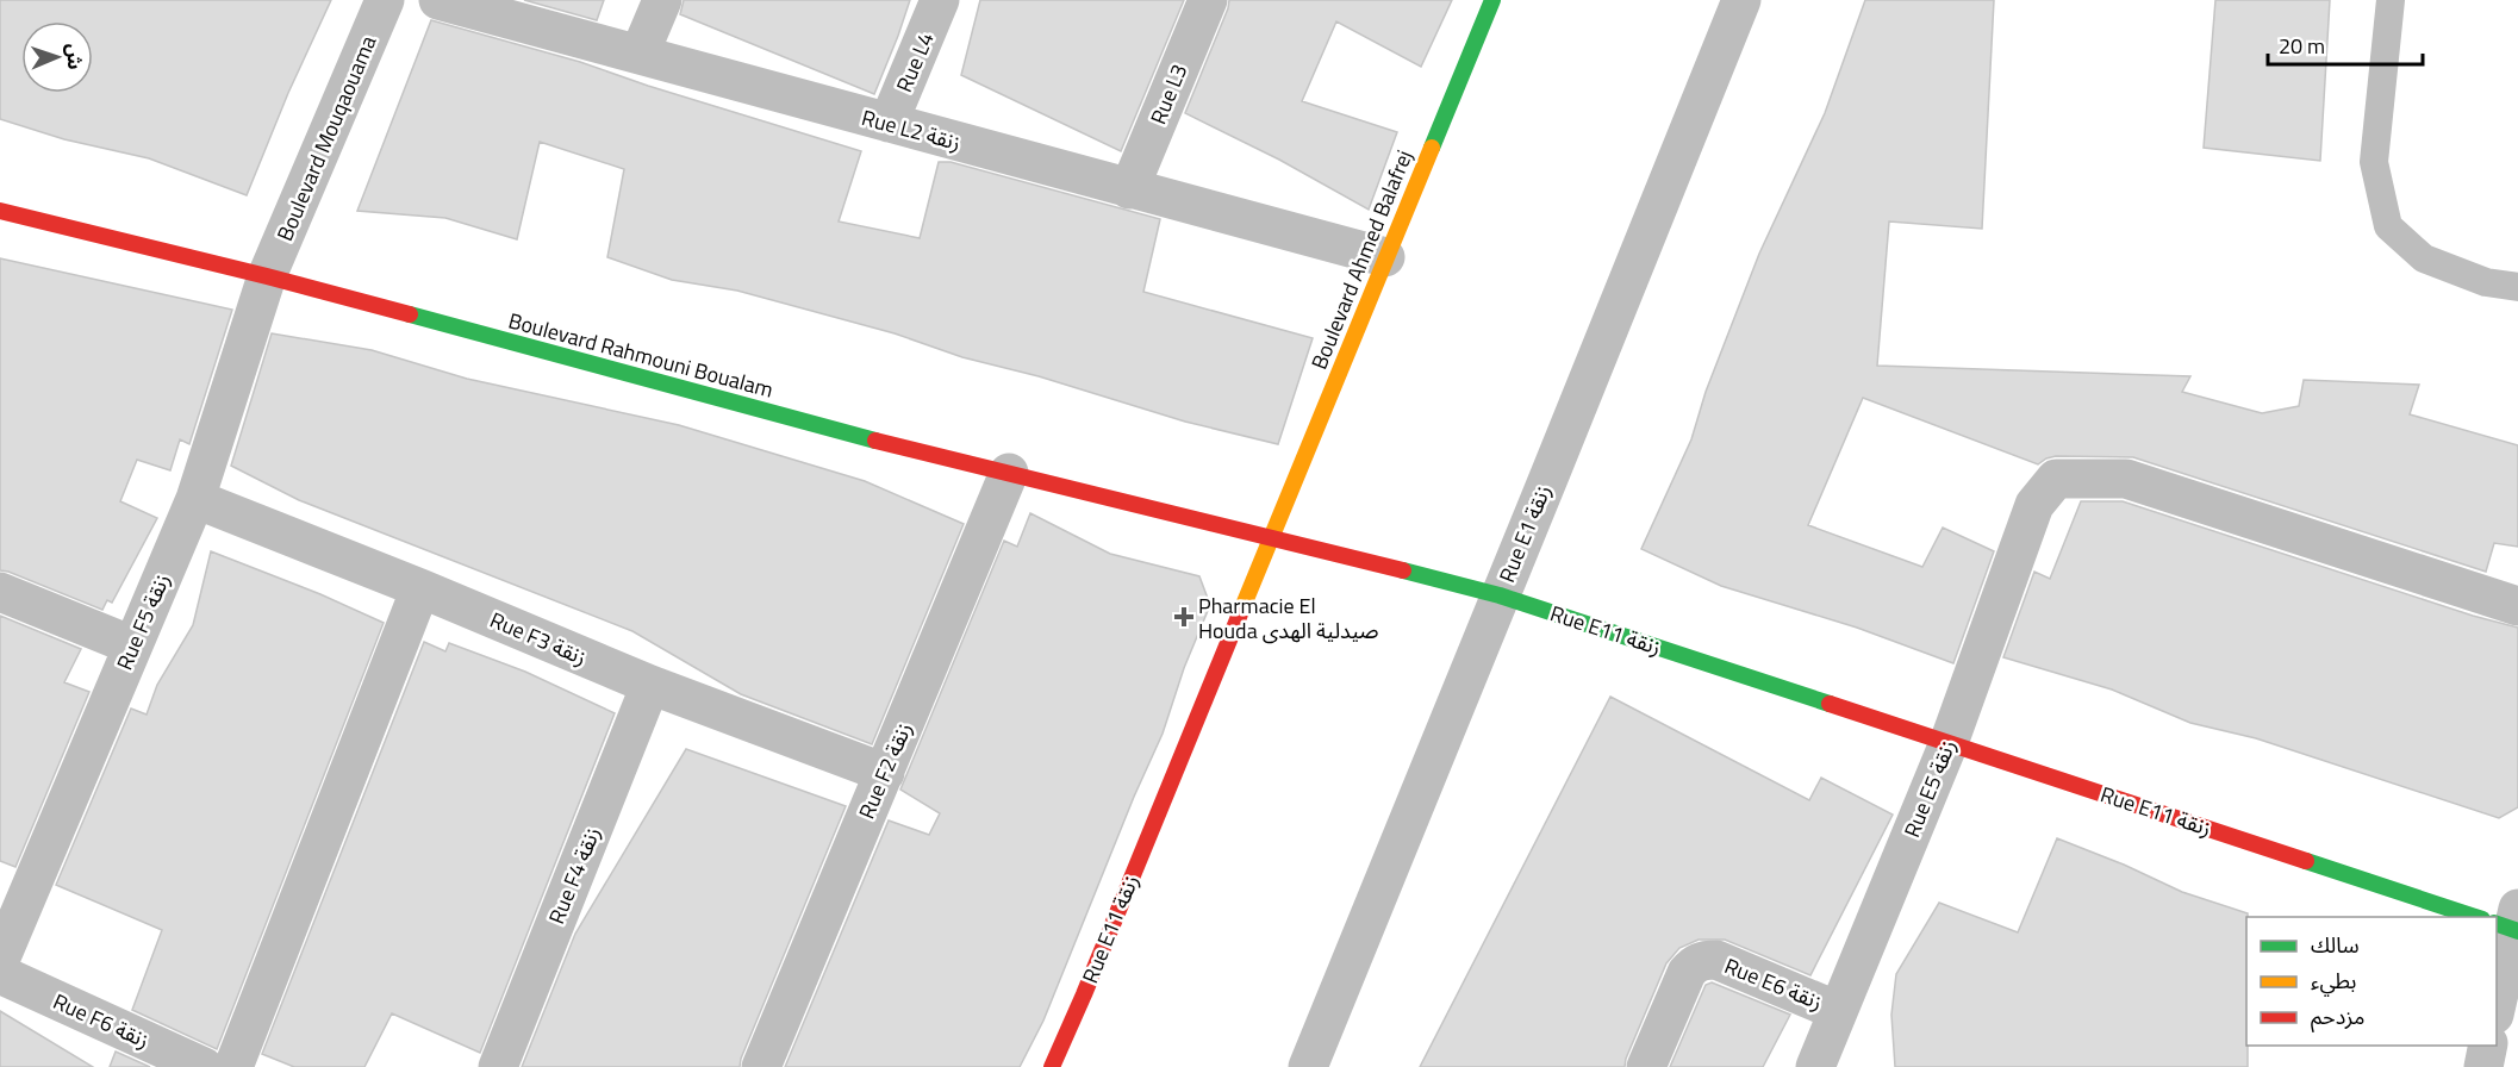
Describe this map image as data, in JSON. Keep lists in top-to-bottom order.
{
  "streets": {
    "street": [
      "Rue L4",
      "Rue L3",
      "Rue L2 زنقة",
      "Boulevard Mouqaouama",
      "Boulevard Ahmed Balafrej",
      "Boulevard Rahmouni Boualam",
      "Rue E1 زنقة",
      "Rue F5 زنقة",
      "Rue E11 زنقة",
      "Rue F3 زنقة",
      "Rue F2 زنقة",
      "Rue E5 زنقة",
      "Rue F4 زنقة",
      "Rue E6 زنقة",
      "Rue F6 زنقة"
    ]
  },
  "crossings": [
    ["Rue L4", "Rue L2 زنقة"],
    ["Rue L3", "Rue L2 زنقة"],
    ["Rue L2 زنقة", "Boulevard Ahmed Balafrej"],
    ["Boulevard Mouqaouama", "Boulevard Rahmouni Boualam"],
    ["Boulevard Mouqaouama", "Rue F5 زنقة"],
    ["Boulevard Ahmed Balafrej", "Boulevard Rahmouni Boualam"],
    ["Boulevard Ahmed Balafrej", "Rue E11 زنقة"],
    ["Boulevard Rahmouni Boualam", "Rue F5 زنقة"],
    ["Boulevard Rahmouni Boualam", "Rue E11 زنقة"],
    ["Boulevard Rahmouni Boualam", "Rue F2 زنقة"],
    ["Rue E1 زنقة", "Rue E11 زنقة"],
    ["Rue F5 زنقة", "Rue F3 زنقة"],
    ["Rue E11 زنقة", "Rue E5 زنقة"],
    ["Rue F3 زنقة", "Rue F2 زنقة"],
    ["Rue F3 زنقة", "Rue F4 زنقة"],
    ["Rue E5 زنقة", "Rue E6 زنقة"]
  ],
  "places": {
    "health": ["Pharmacie El Houda صيدلية الهدى"]
  },
  "legend": ["سالك", "بطيء", "مزدحم"],
  "scale_bar": "20 m",
  "north": "right"
}
